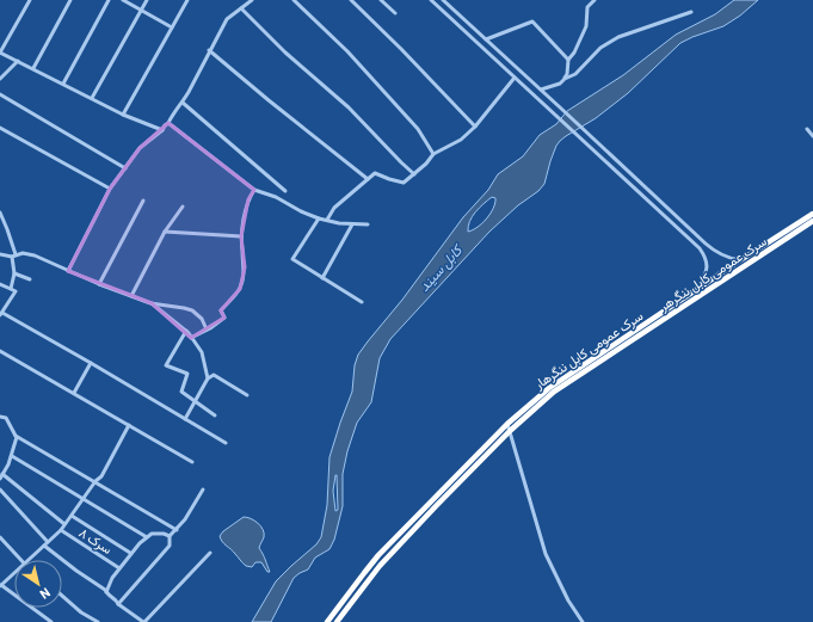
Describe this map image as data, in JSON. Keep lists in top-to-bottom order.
{
  "streets": {
    "highway": ["سرک عمومی کابل ننگرهر", "سرک عمومی کابل ننگرهار"],
    "street": ["سرک ۸"]
  },
  "water": ["کابل سيند"],
  "north": "bottom right"
}
